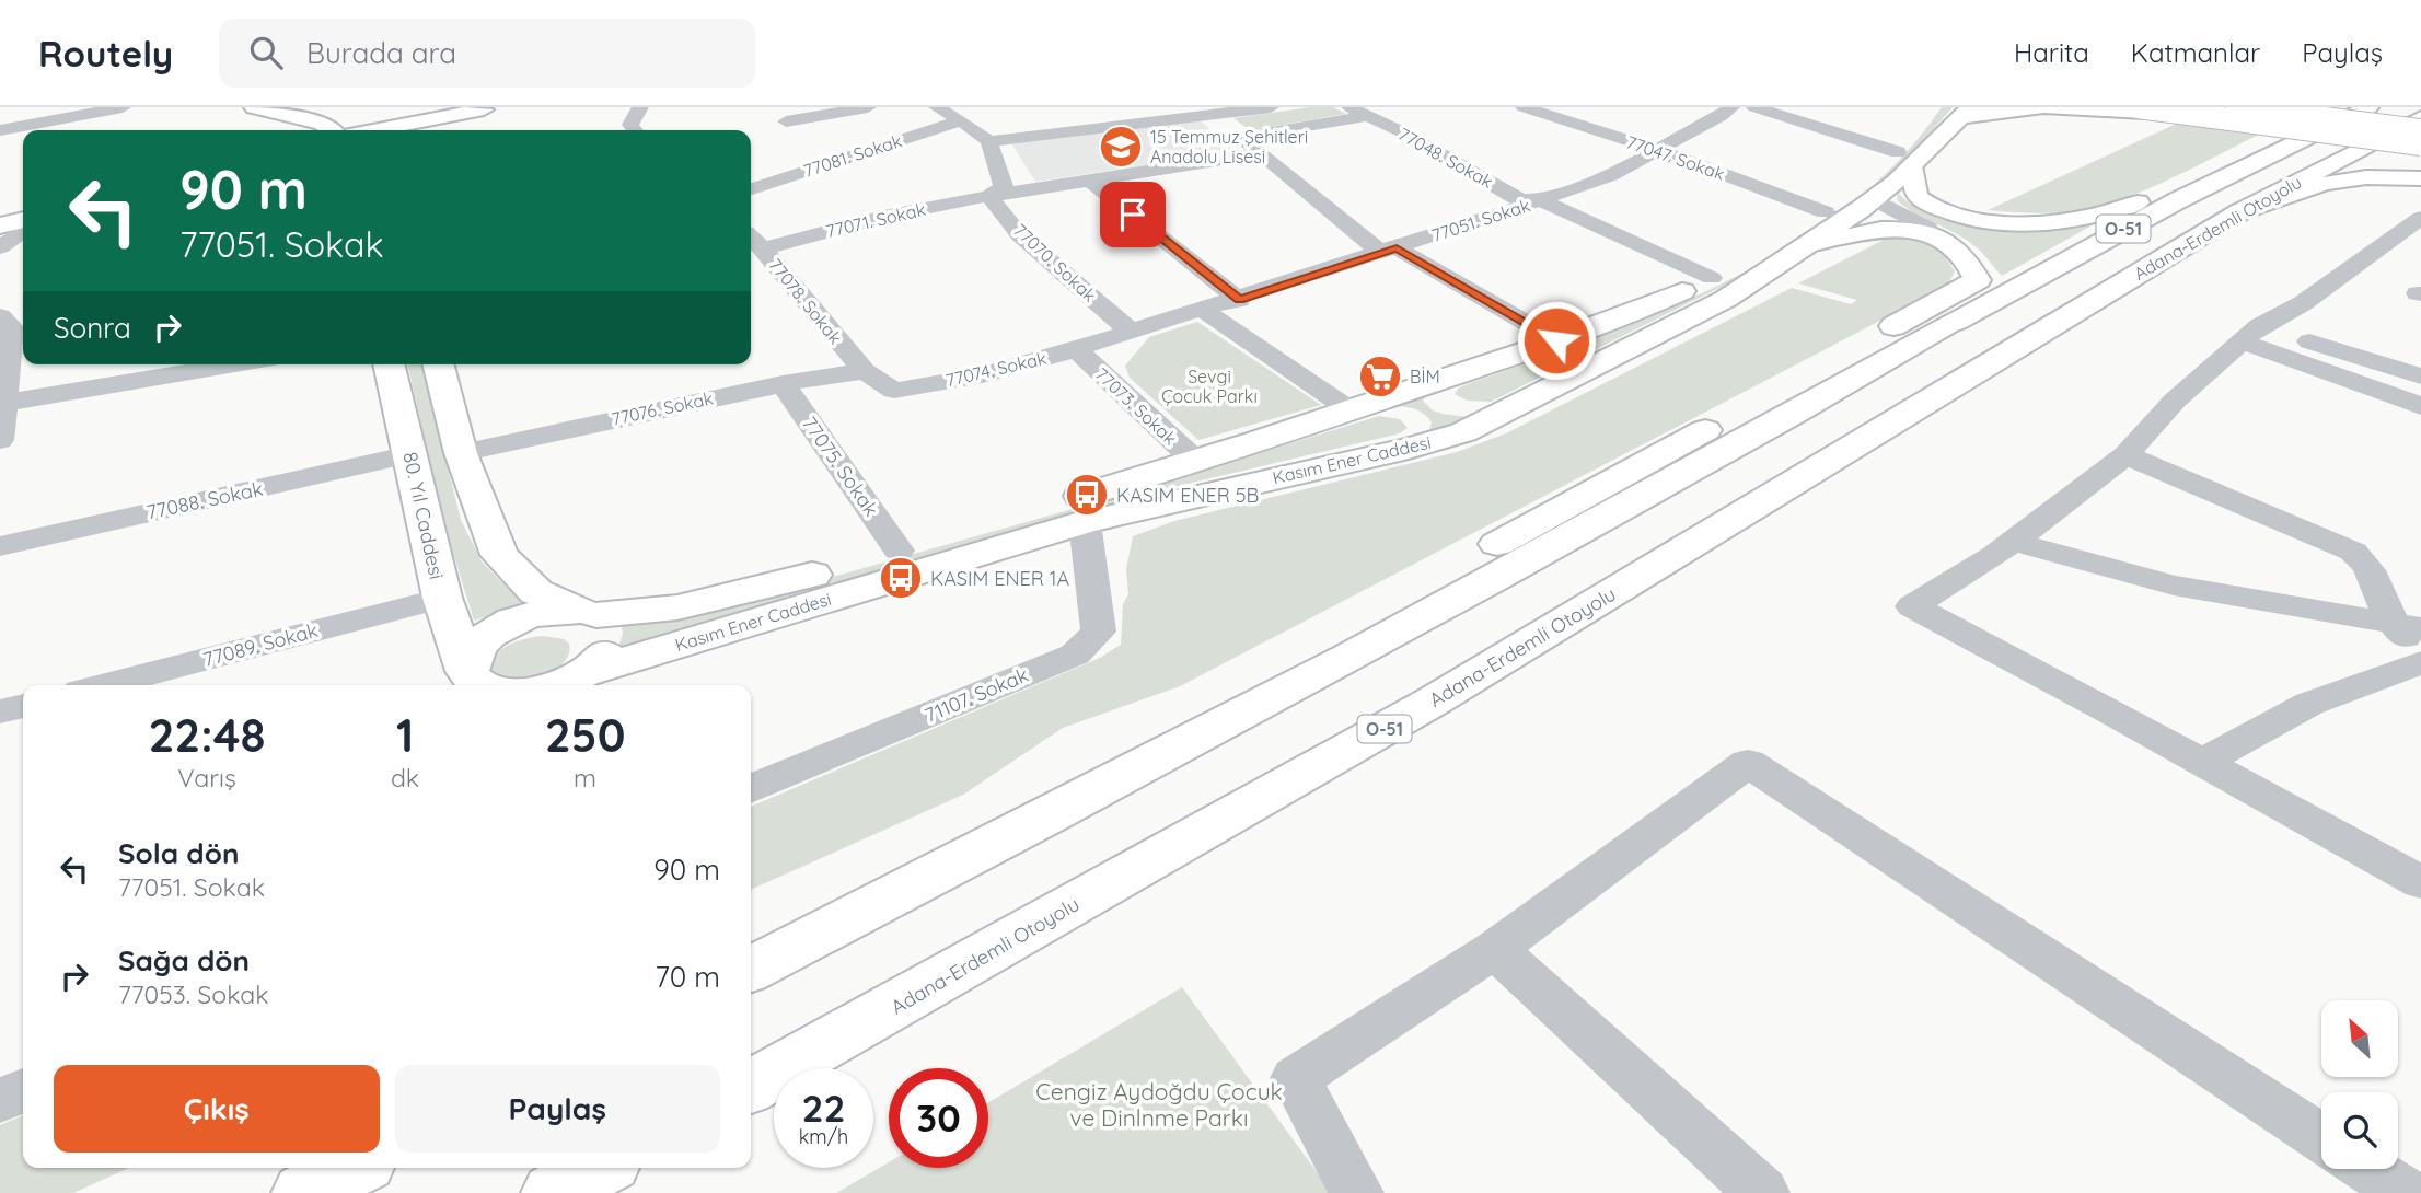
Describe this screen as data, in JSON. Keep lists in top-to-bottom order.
{
  "streets": {
    "main road": [
      "Adana-Erdemli Otoyolu",
      "O-51",
      "Kasım Ener Caddesi",
      "80. Yıl Caddesi"
    ],
    "street": [
      "77081. Sokak",
      "77048. Sokak",
      "77047. Sokak",
      "77071. Sokak",
      "77051. Sokak",
      "77070. Sokak",
      "77078. Sokak",
      "77074. Sokak",
      "77073. Sokak",
      "77076. Sokak",
      "77075. Sokak",
      "77088. Sokak",
      "77089. Sokak",
      "71107. Sokak"
    ]
  },
  "crossings": [
    ["77048. Sokak", "77051. Sokak"],
    ["77048. Sokak", "Kasım Ener Caddesi"],
    ["77047. Sokak", "77051. Sokak"],
    ["77047. Sokak", "Kasım Ener Caddesi"],
    ["77071. Sokak", "77070. Sokak"],
    ["77071. Sokak", "77078. Sokak"],
    ["77051. Sokak", "77070. Sokak"],
    ["77051. Sokak", "77074. Sokak"],
    ["77070. Sokak", "77074. Sokak"],
    ["77078. Sokak", "77074. Sokak"],
    ["77078. Sokak", "77076. Sokak"],
    ["77074. Sokak", "77073. Sokak"],
    ["77074. Sokak", "77076. Sokak"],
    ["77073. Sokak", "Kasım Ener Caddesi"],
    ["77076. Sokak", "77075. Sokak"],
    ["Kasım Ener Caddesi", "77075. Sokak"],
    ["Kasım Ener Caddesi", "80. Yıl Caddesi"],
    ["Kasım Ener Caddesi", "71107. Sokak"],
    ["77088. Sokak", "80. Yıl Caddesi"],
    ["80. Yıl Caddesi", "77089. Sokak"]
  ],
  "parks": ["Sevgi Çocuk Parkı", "Cengiz Aydoğdu Çocuk ve Dinlnme Parkı"],
  "places": {
    "school or university": ["15 Temmuz Şehitleri Anadolu Lisesi"],
    "supermarket": ["BİM"],
    "bus stop": ["KASIM ENER 5B", "KASIM ENER 1A"]
  },
  "north": "top left",
  "page": {
    "header": "Routely",
    "search": "Burada ara",
    "nav": ["Harita", "Katmanlar", "Paylaş"],
    "turn": ["90 m", "77051. Sokak"],
    "then": "Sonra",
    "eta": [
      "22:48",
      "Varış",
      "1",
      "dk",
      "250",
      "m"
    ],
    "list": [
      {
        "name": "Sola dön",
        "note": "77051. Sokak",
        "value": "90 m"
      },
      {
        "name": "Sağa dön",
        "note": "77053. Sokak",
        "value": "70 m"
      }
    ],
    "buttons": ["Çıkış", "Paylaş"],
    "speed": "22 km/h",
    "limit": "30"
  }
}
